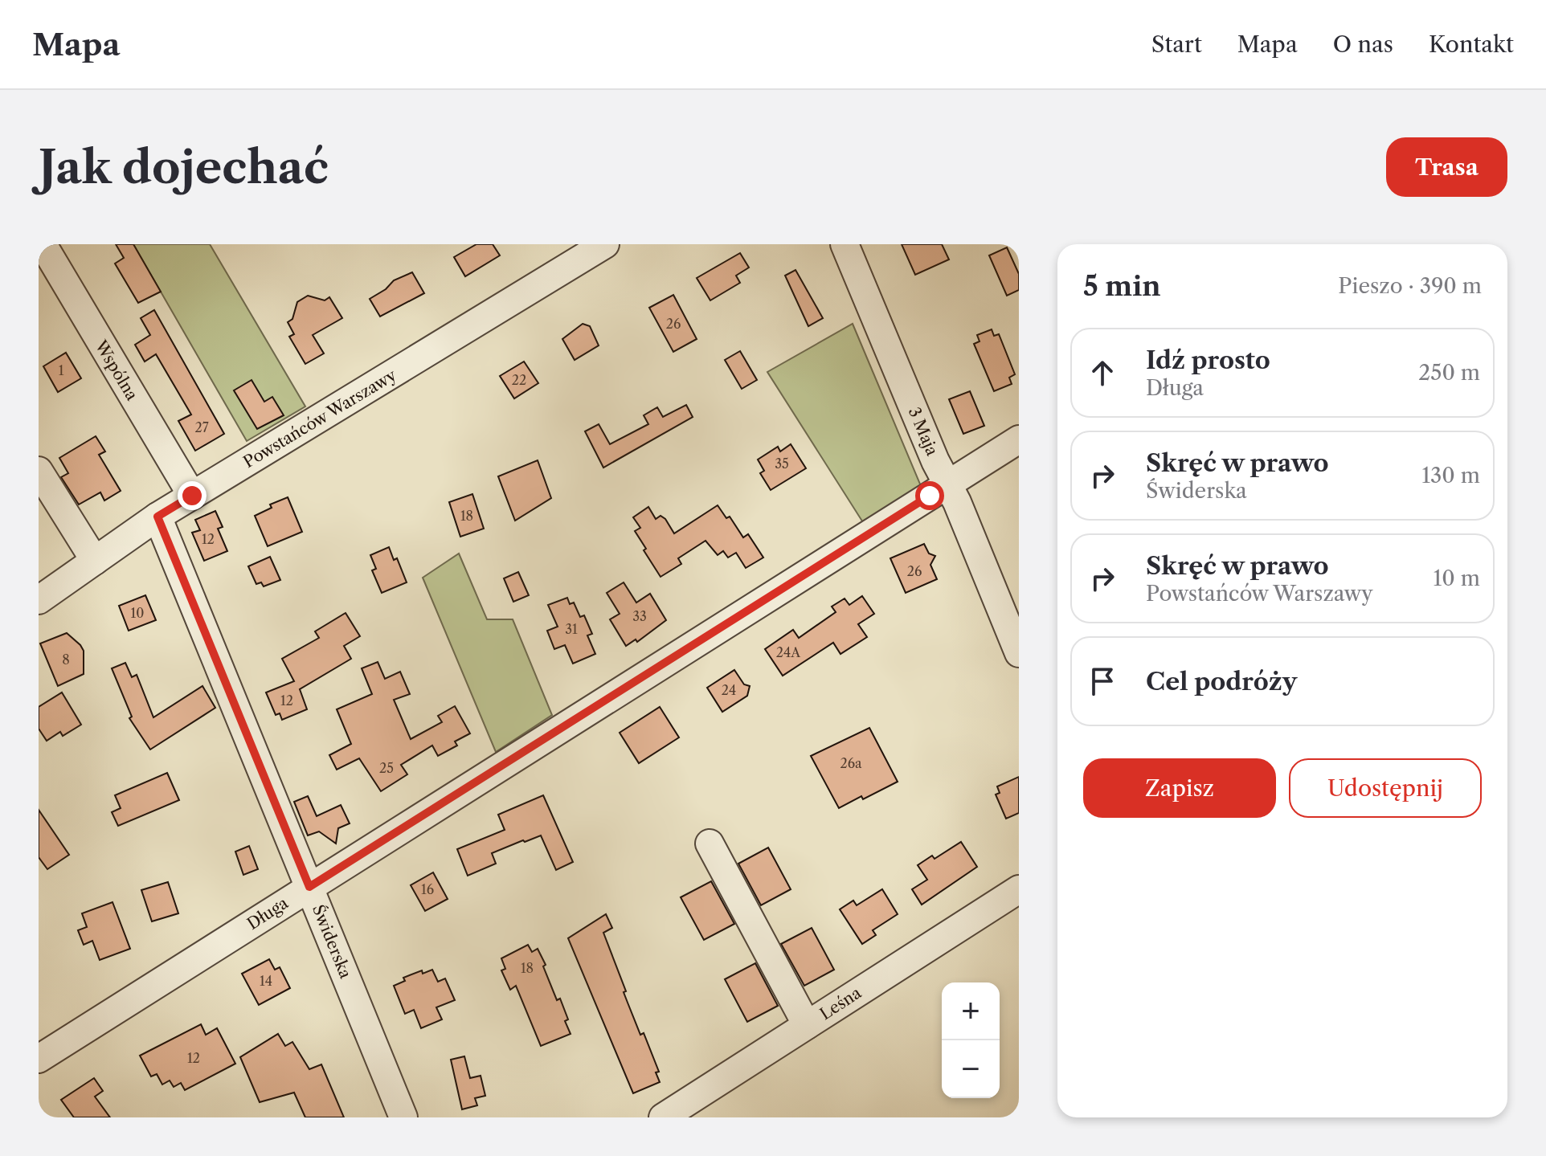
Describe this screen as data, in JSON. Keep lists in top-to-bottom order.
{
  "streets": {
    "street": [
      "Wspólna",
      "Powstańców Warszawy",
      "3 Maja",
      "Długa",
      "Świderska",
      "Leśna"
    ]
  },
  "crossings": [
    ["Wspólna", "Powstańców Warszawy"],
    ["Powstańców Warszawy", "Świderska"],
    ["3 Maja", "Długa"],
    ["Długa", "Świderska"]
  ],
  "house_numbers": [
    "26",
    "1",
    "22",
    "27",
    "35",
    "18",
    "12",
    "26",
    "10",
    "33",
    "31",
    "24A",
    "8",
    "24",
    "12",
    "26a",
    "25",
    "16",
    "18",
    "14",
    "12"
  ],
  "page": {
    "header": "Mapa",
    "nav": [
      "Start",
      "Mapa",
      "O nas",
      "Kontakt"
    ],
    "buttons": [
      "Trasa",
      ["Zapisz", "Udostępnij"]
    ],
    "title": "Jak dojechać",
    "heading": ["5 min", "Pieszo · 390 m"],
    "list": [
      ["Idź prosto", "Długa", "250 m"],
      ["Skręć w prawo", "Świderska", "130 m"],
      ["Skręć w prawo", "Powstańców Warszawy", "10 m"],
      "Cel podróży"
    ],
    "map_buttons": ["+", "−"]
  }
}
